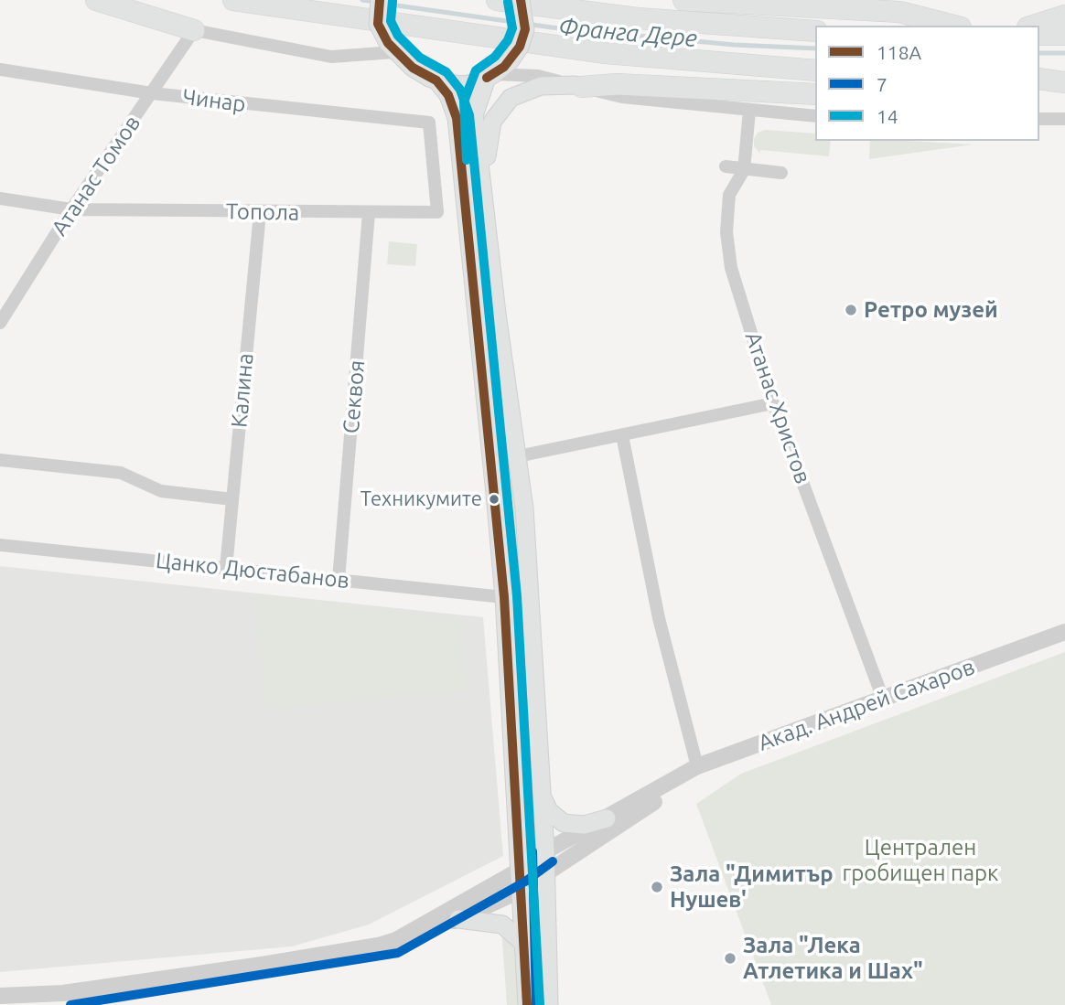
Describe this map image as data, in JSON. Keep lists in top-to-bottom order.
{
  "streets": {
    "street": [
      "Чинар",
      "Атанас Томов",
      "Топола",
      "Калина",
      "Секвоя",
      "Атанас Христов",
      "Цанко Дюстабанов",
      "Акад. Андрей Сахаров"
    ]
  },
  "crossings": [
    ["Чинар", "Атанас Томов"],
    ["Чинар", "Топола"],
    ["Атанас Томов", "Топола"],
    ["Топола", "Калина"],
    ["Топола", "Секвоя"],
    ["Калина", "Цанко Дюстабанов"],
    ["Секвоя", "Цанко Дюстабанов"],
    ["Атанас Христов", "Акад. Андрей Сахаров"]
  ],
  "water": ["Франга Дере"],
  "parks": ["Централен гробищен парк"],
  "places": [
    "Ретро музей",
    "Техникумите",
    "Зала \"Димитър Нушев'",
    "Зала \"Лека Атлетика и Шах\""
  ],
  "lines": ["transit line 118А", "transit line 14", "transit line 7"],
  "legend": ["118А", "7", "14"]
}
